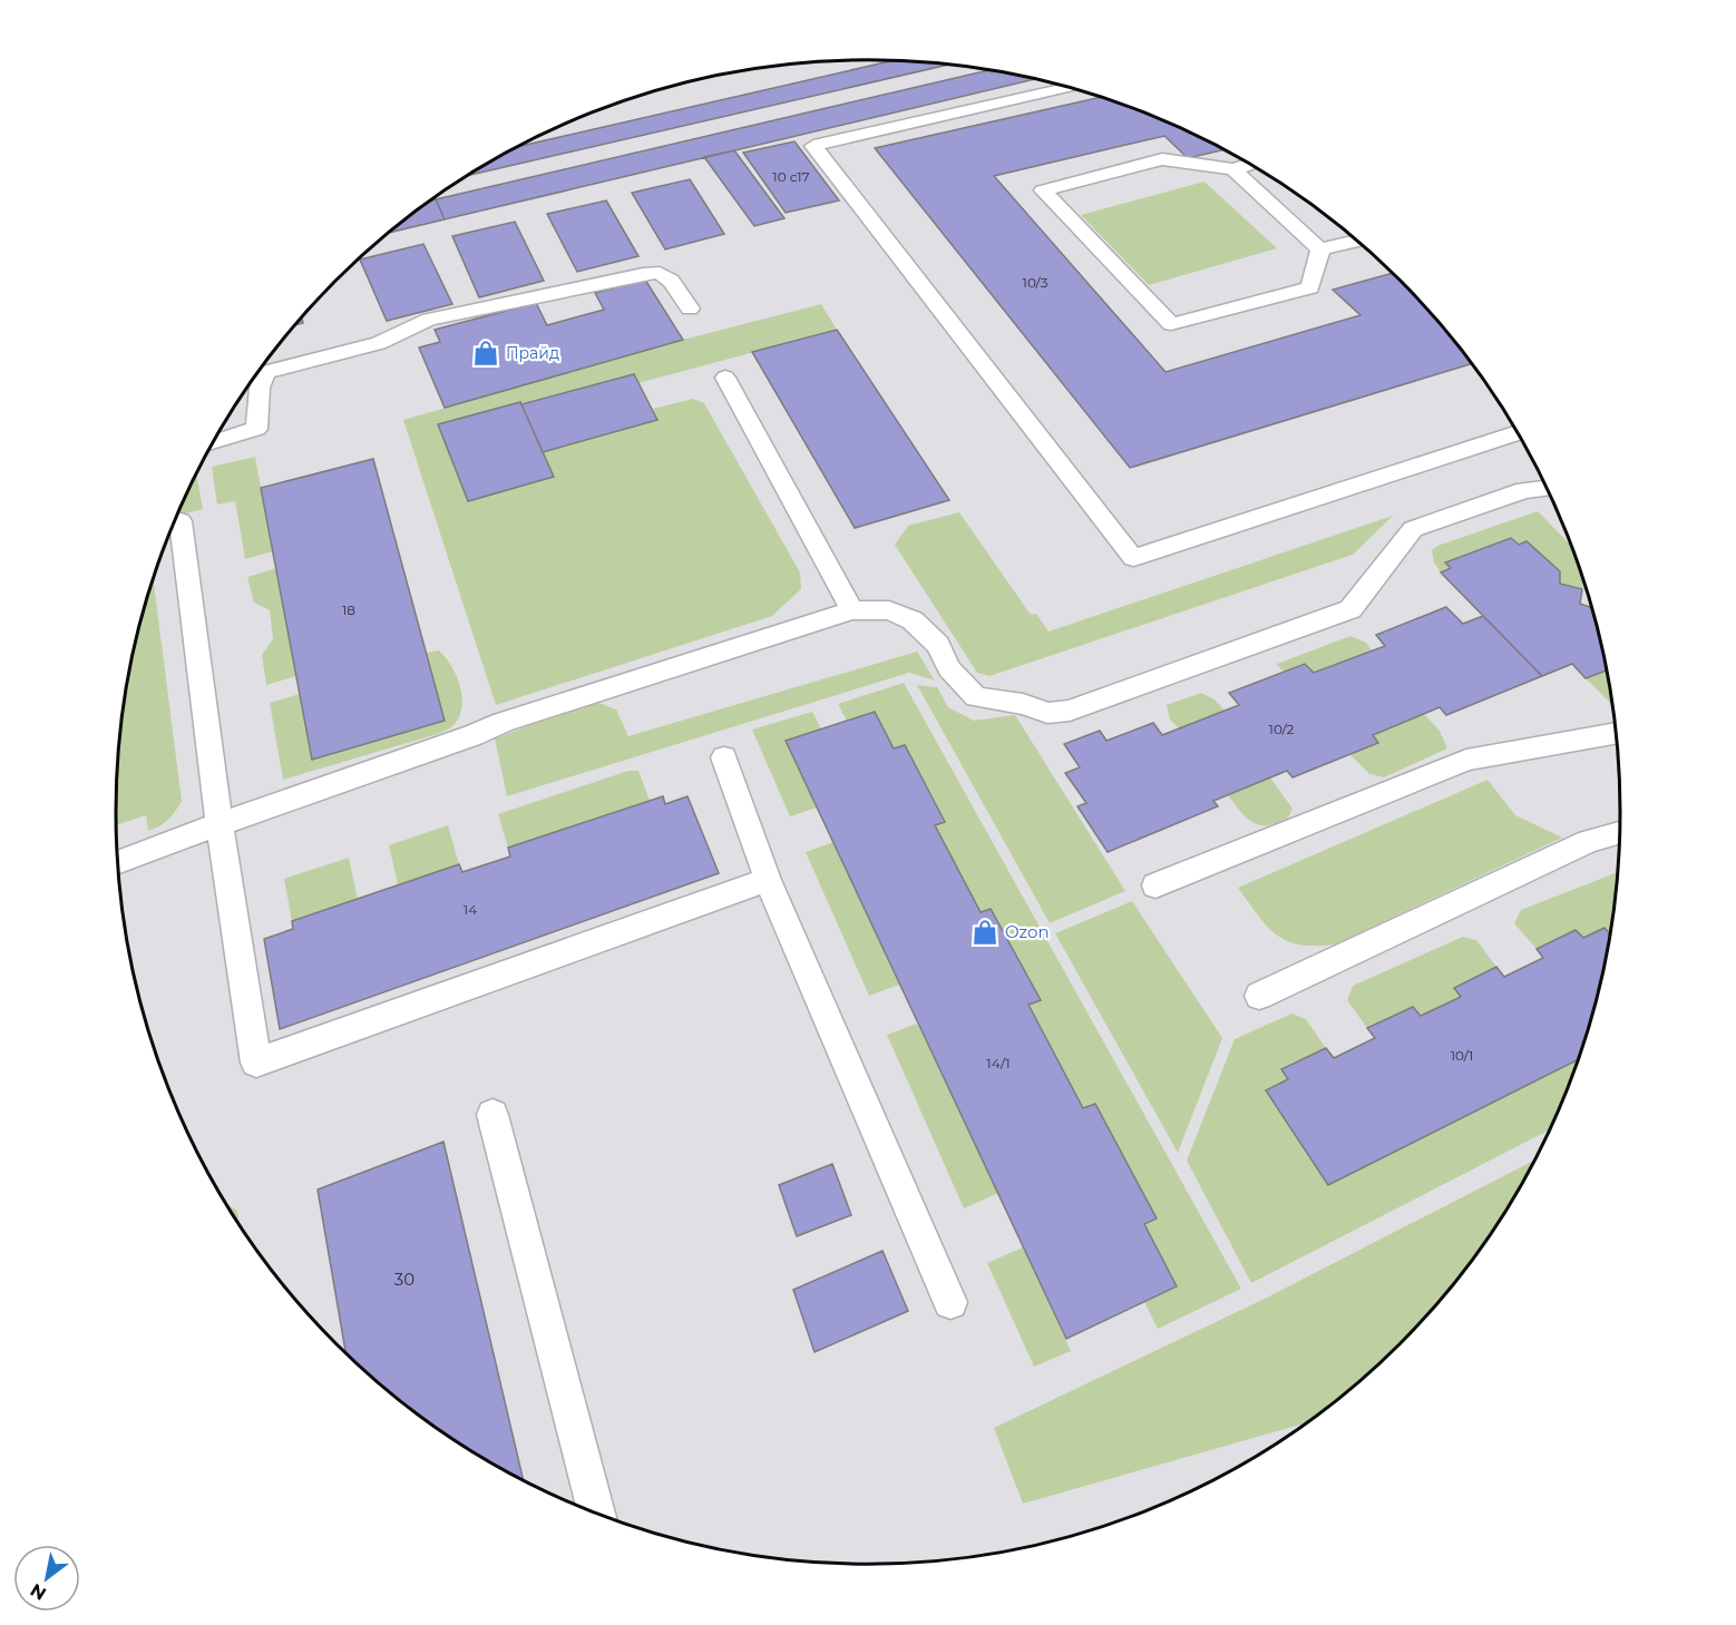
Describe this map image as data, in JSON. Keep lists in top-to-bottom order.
{
  "places": {
    "shop": ["Прайд", "Ozon"]
  },
  "house_numbers": [
    "10 с17",
    "10/3",
    "18",
    "10/2",
    "14",
    "10/1",
    "14/1",
    "30"
  ],
  "north": "bottom left"
}
